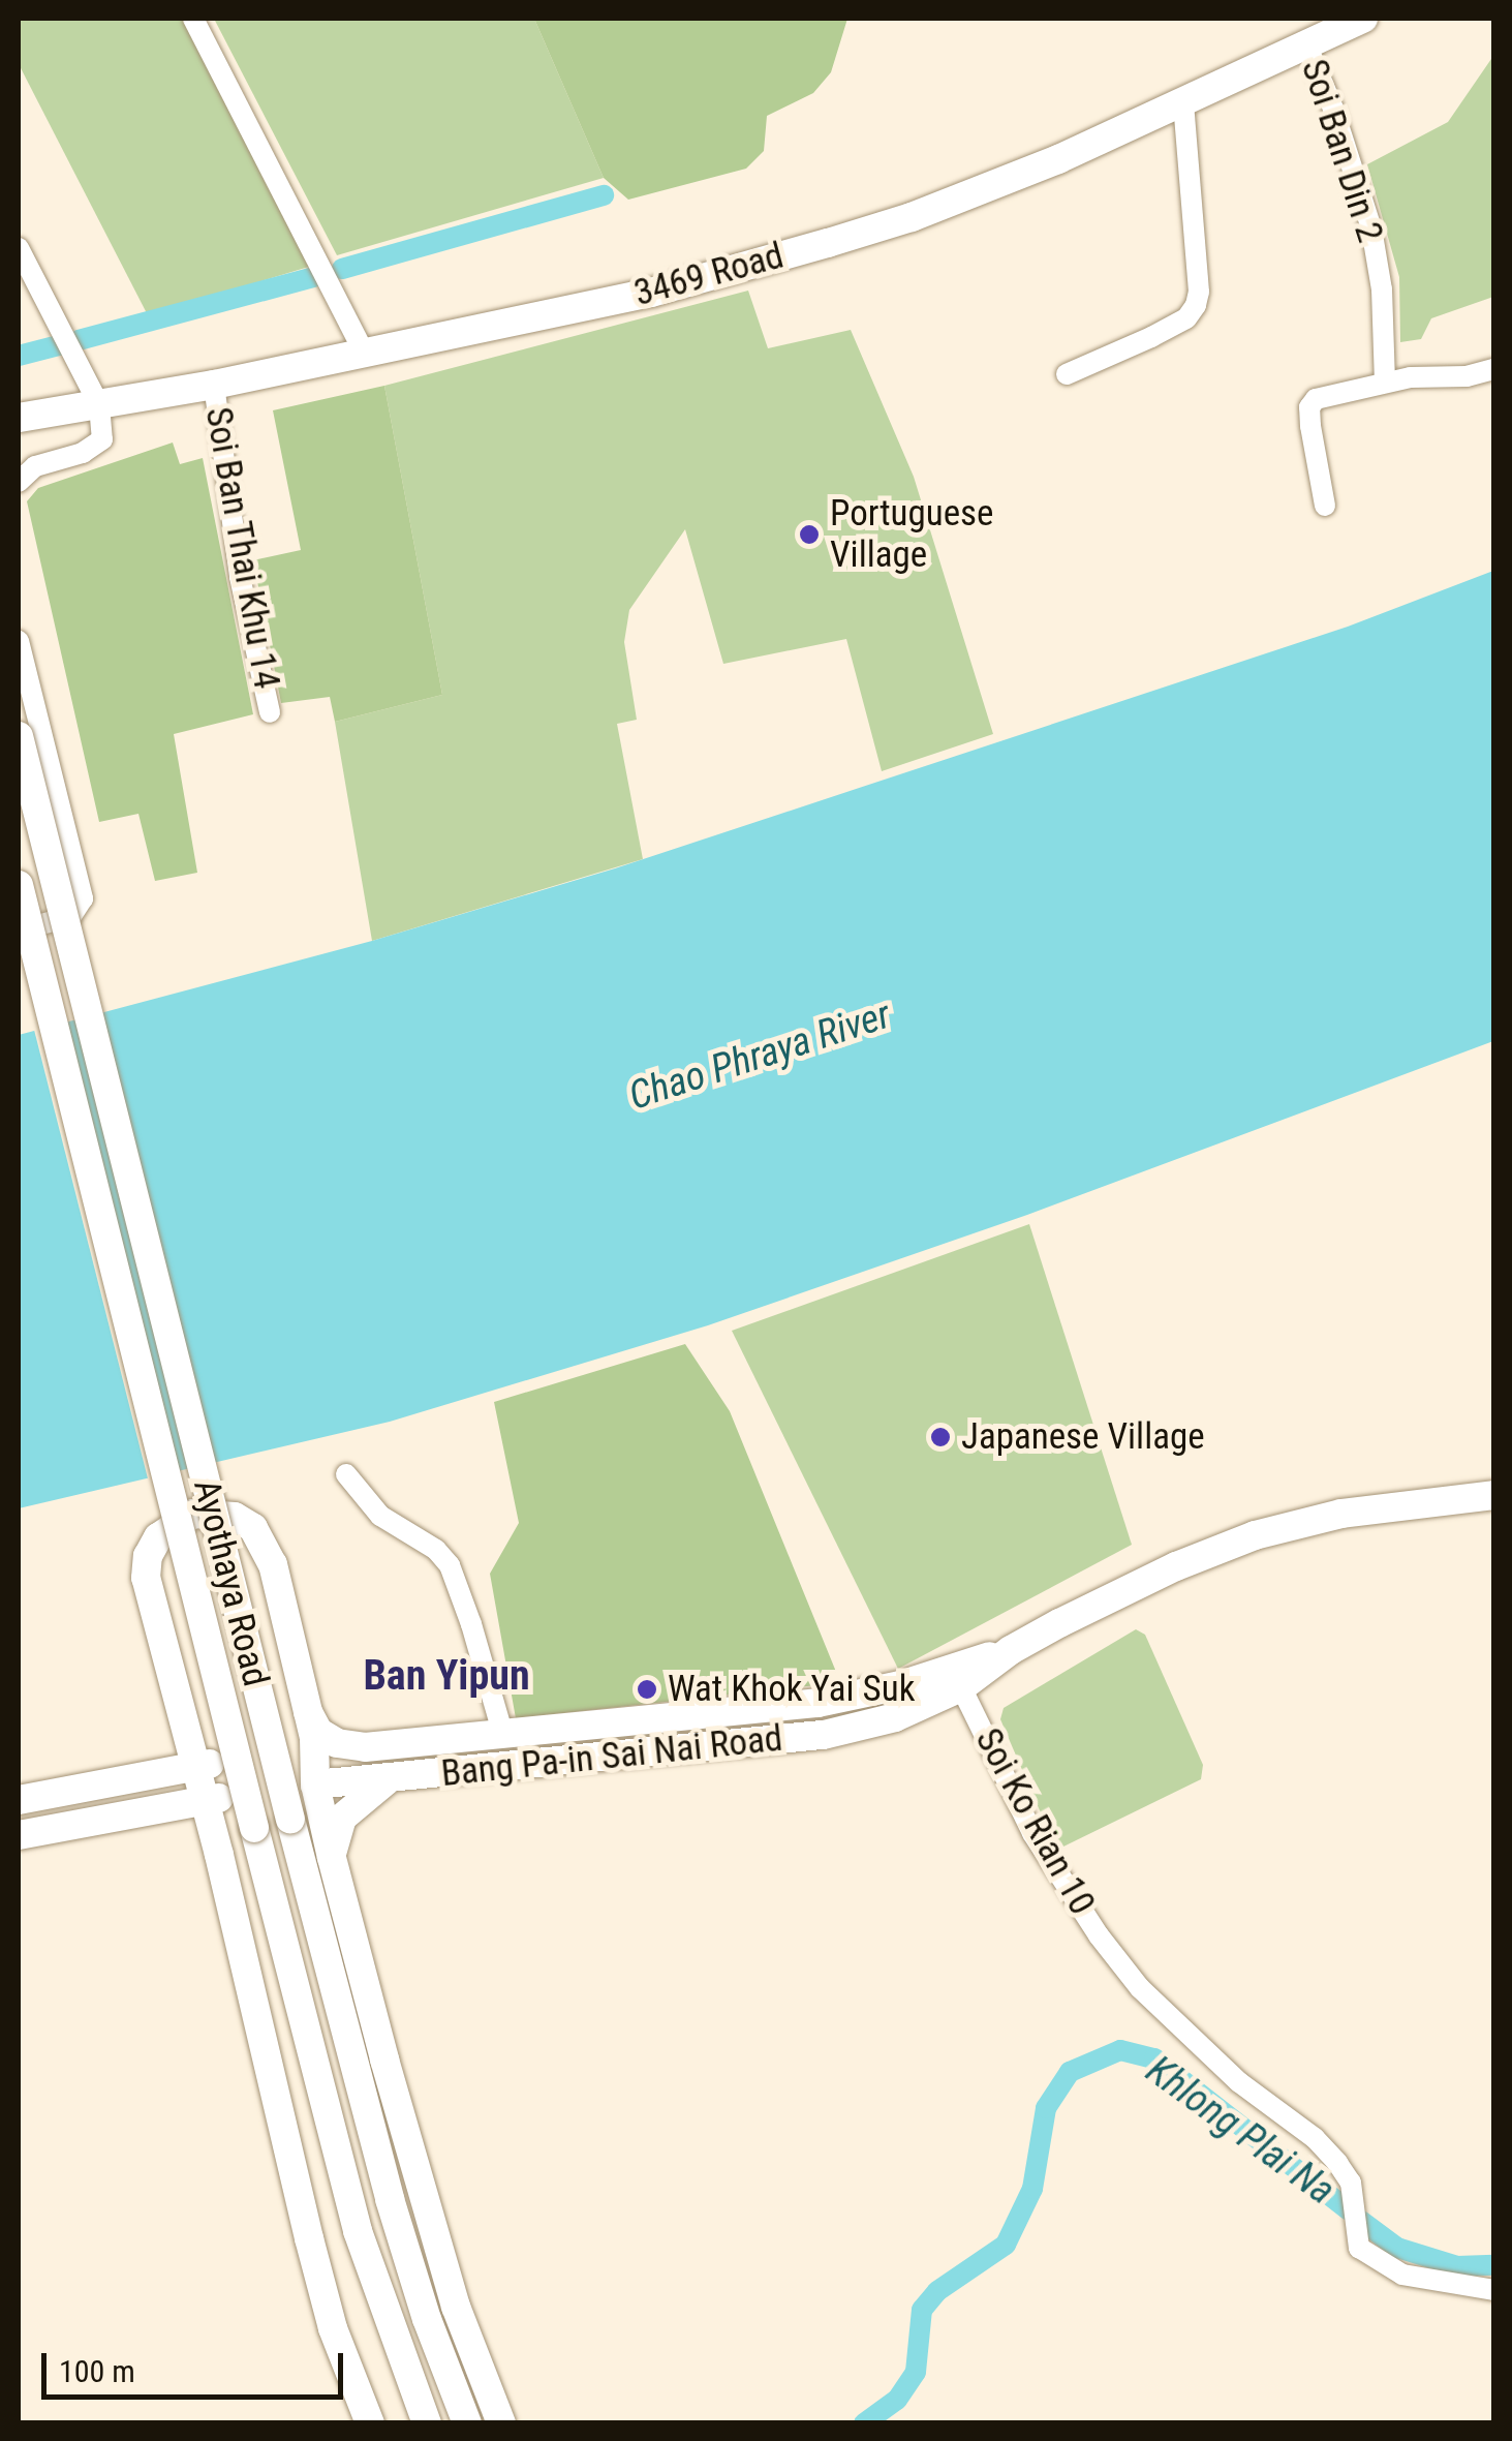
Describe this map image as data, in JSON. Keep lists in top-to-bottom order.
{
  "streets": {
    "main road": ["3469 Road", "Ayothaya Road", "Bang Pa-in Sai Nai Road"],
    "street": ["Soi Ban Din 2", "Soi Ban Thai Khu 14", "Soi Ko Rian 10"]
  },
  "crossings": [
    ["Soi Ban Din 2", "3469 Road"],
    ["3469 Road", "Soi Ban Thai Khu 14"],
    ["Bang Pa-in Sai Nai Road", "Soi Ko Rian 10"]
  ],
  "districts": ["Ban Yipun"],
  "water": ["Chao Phraya River", "Khlong Plai Na"],
  "places": ["Portuguese Village", "Japanese Village", "Wat Khok Yai Suk"],
  "scale_bar": "100 m"
}
